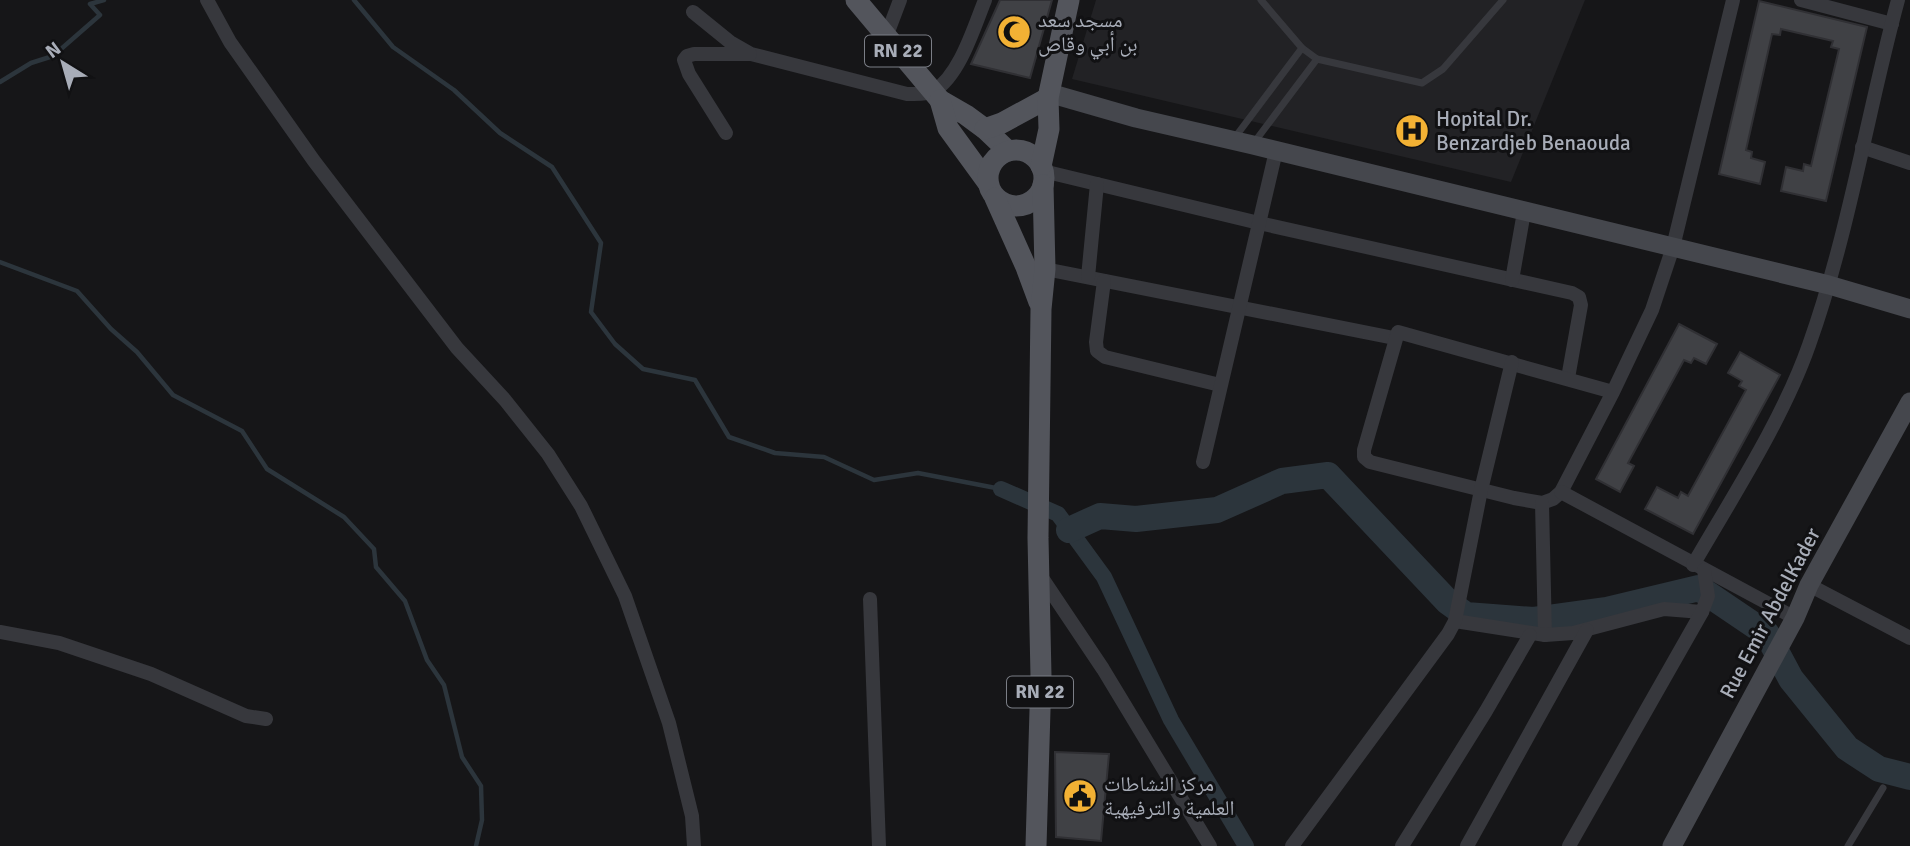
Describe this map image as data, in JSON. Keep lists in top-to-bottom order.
{
  "streets": {
    "main road": ["RN 22"],
    "street": ["Rue Emir AbdelKader"]
  },
  "places": {
    "mosque": ["مسجد سعد بن أبي وقاص"],
    "hospital": ["Hopital Dr. Benzardjeb Benaouda"],
    "public building": ["مركز النشاطات العلمية والترفيهية"]
  },
  "north": "top left"
}
